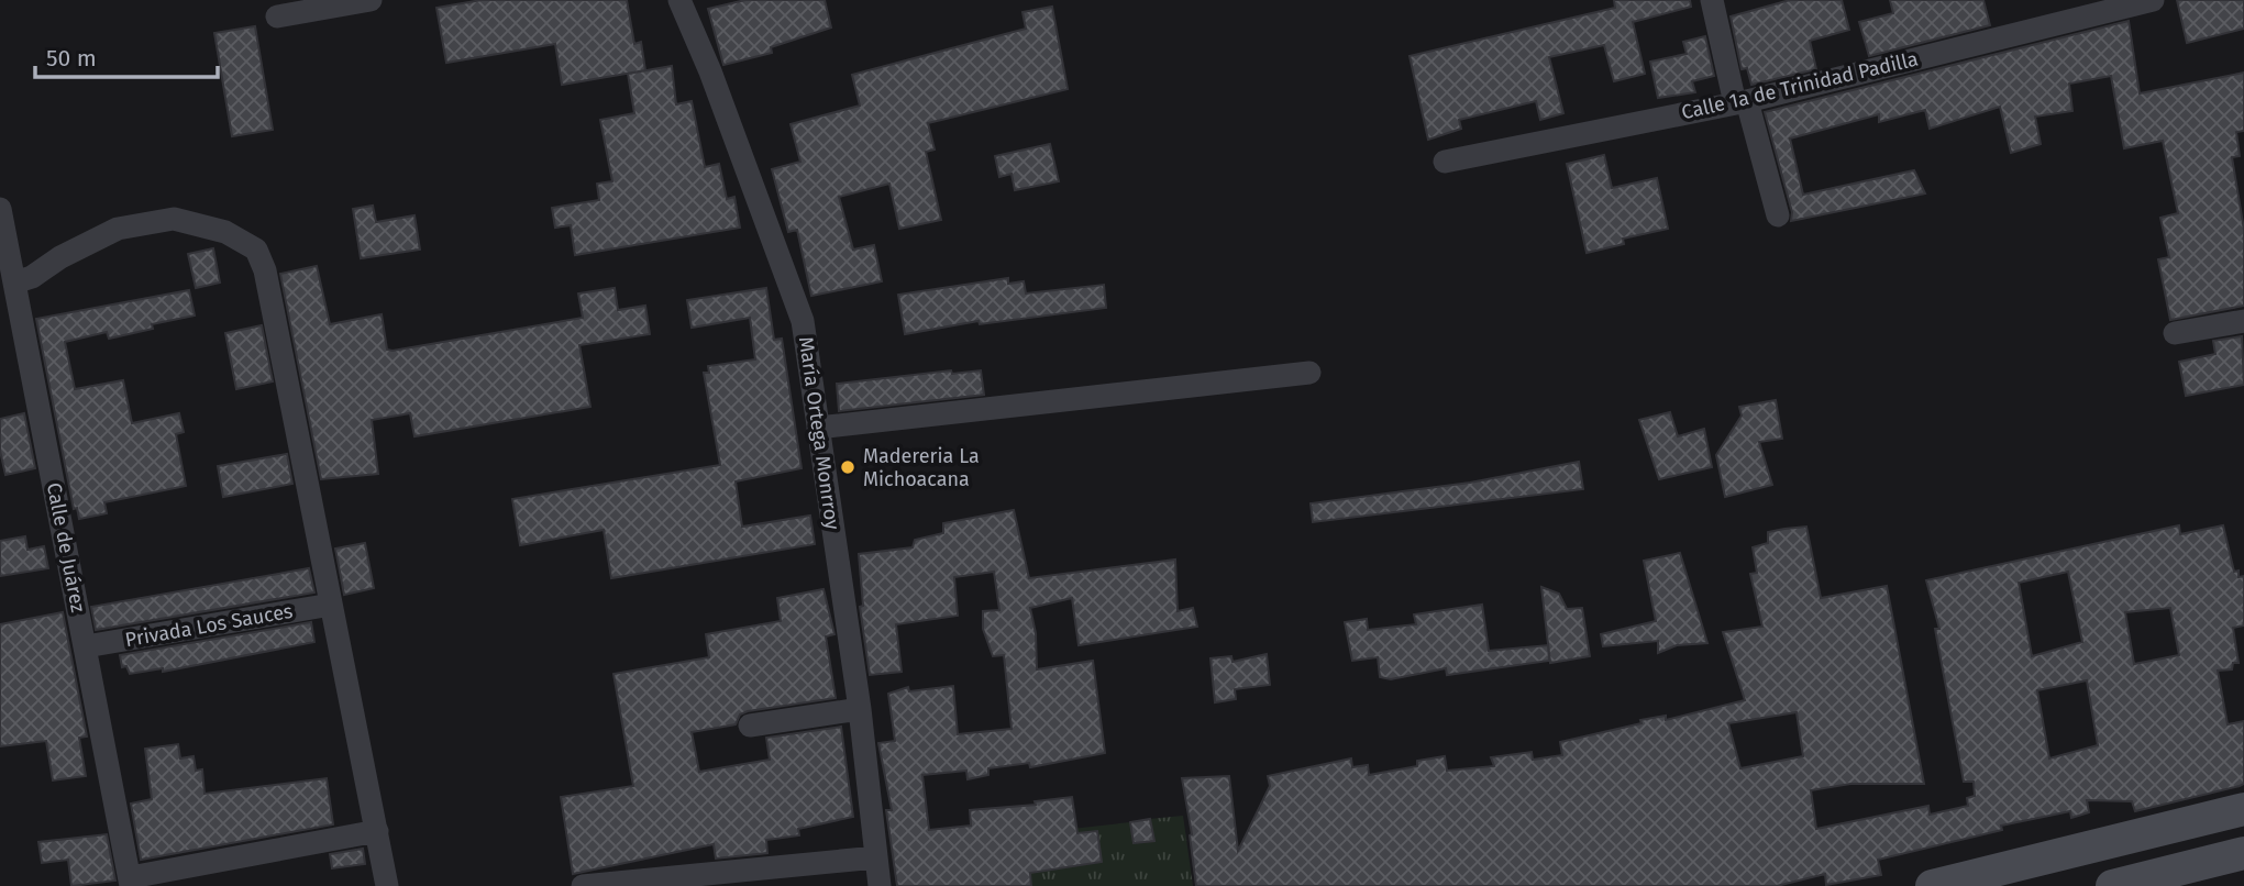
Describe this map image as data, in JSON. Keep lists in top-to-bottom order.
{
  "streets": {
    "street": [
      "Calle 1a de Trinidad Padilla",
      "María Ortega Monrroy",
      "Calle de Juárez",
      "Privada Los Sauces"
    ]
  },
  "crossings": [
    ["Calle de Juárez", "Privada Los Sauces"]
  ],
  "places": ["Madereria La Michoacana"],
  "scale_bar": "50 m"
}
